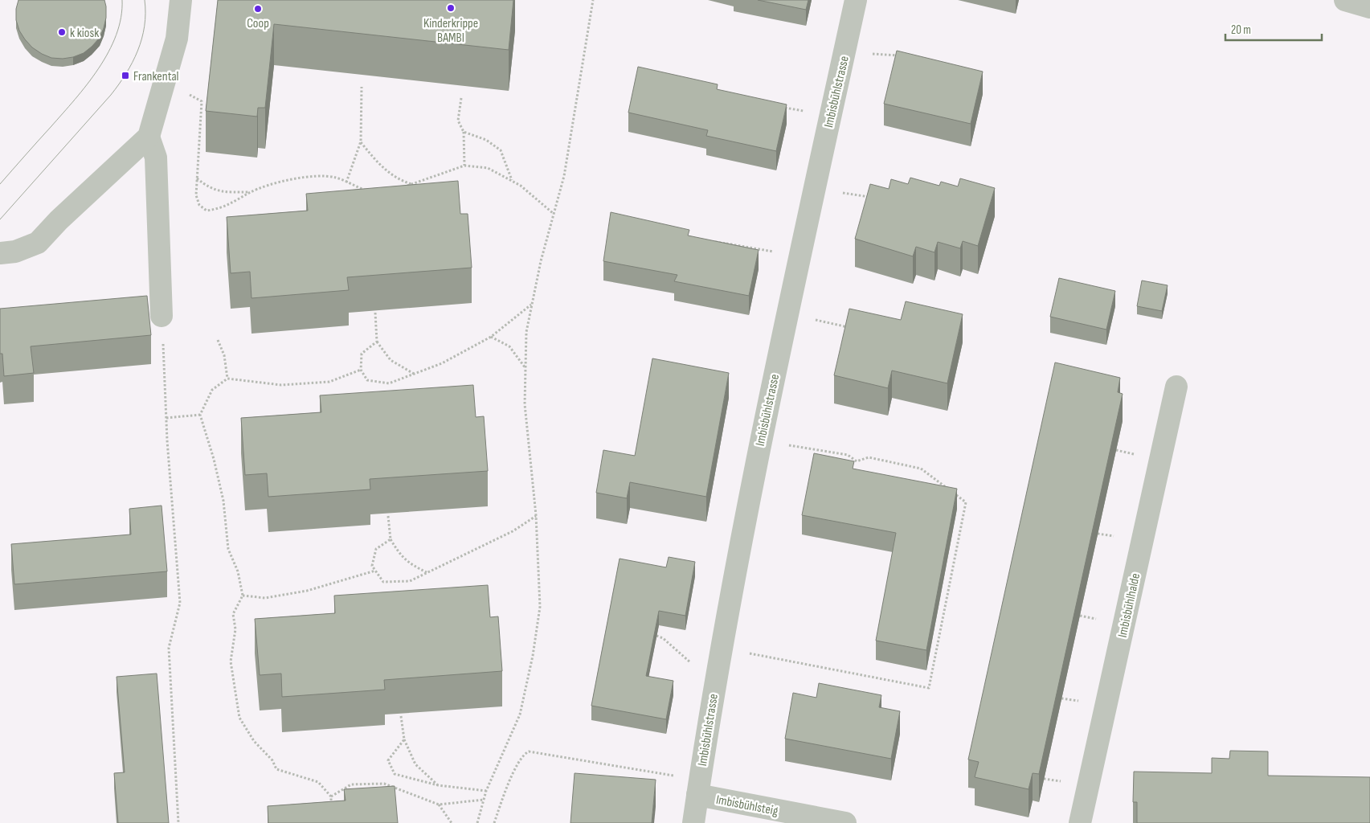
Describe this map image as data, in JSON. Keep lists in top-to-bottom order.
{
  "streets": {
    "street": ["Imbisbühlstrasse", "Imbisbühlhalde", "Imbisbühlsteig"]
  },
  "crossings": [
    ["Imbisbühlstrasse", "Imbisbühlsteig"]
  ],
  "places": {
    "other": ["Kinderkrippe BAMBI", "Coop", "k kiosk"],
    "transit": ["Frankental"]
  },
  "scale_bar": "20 m"
}
